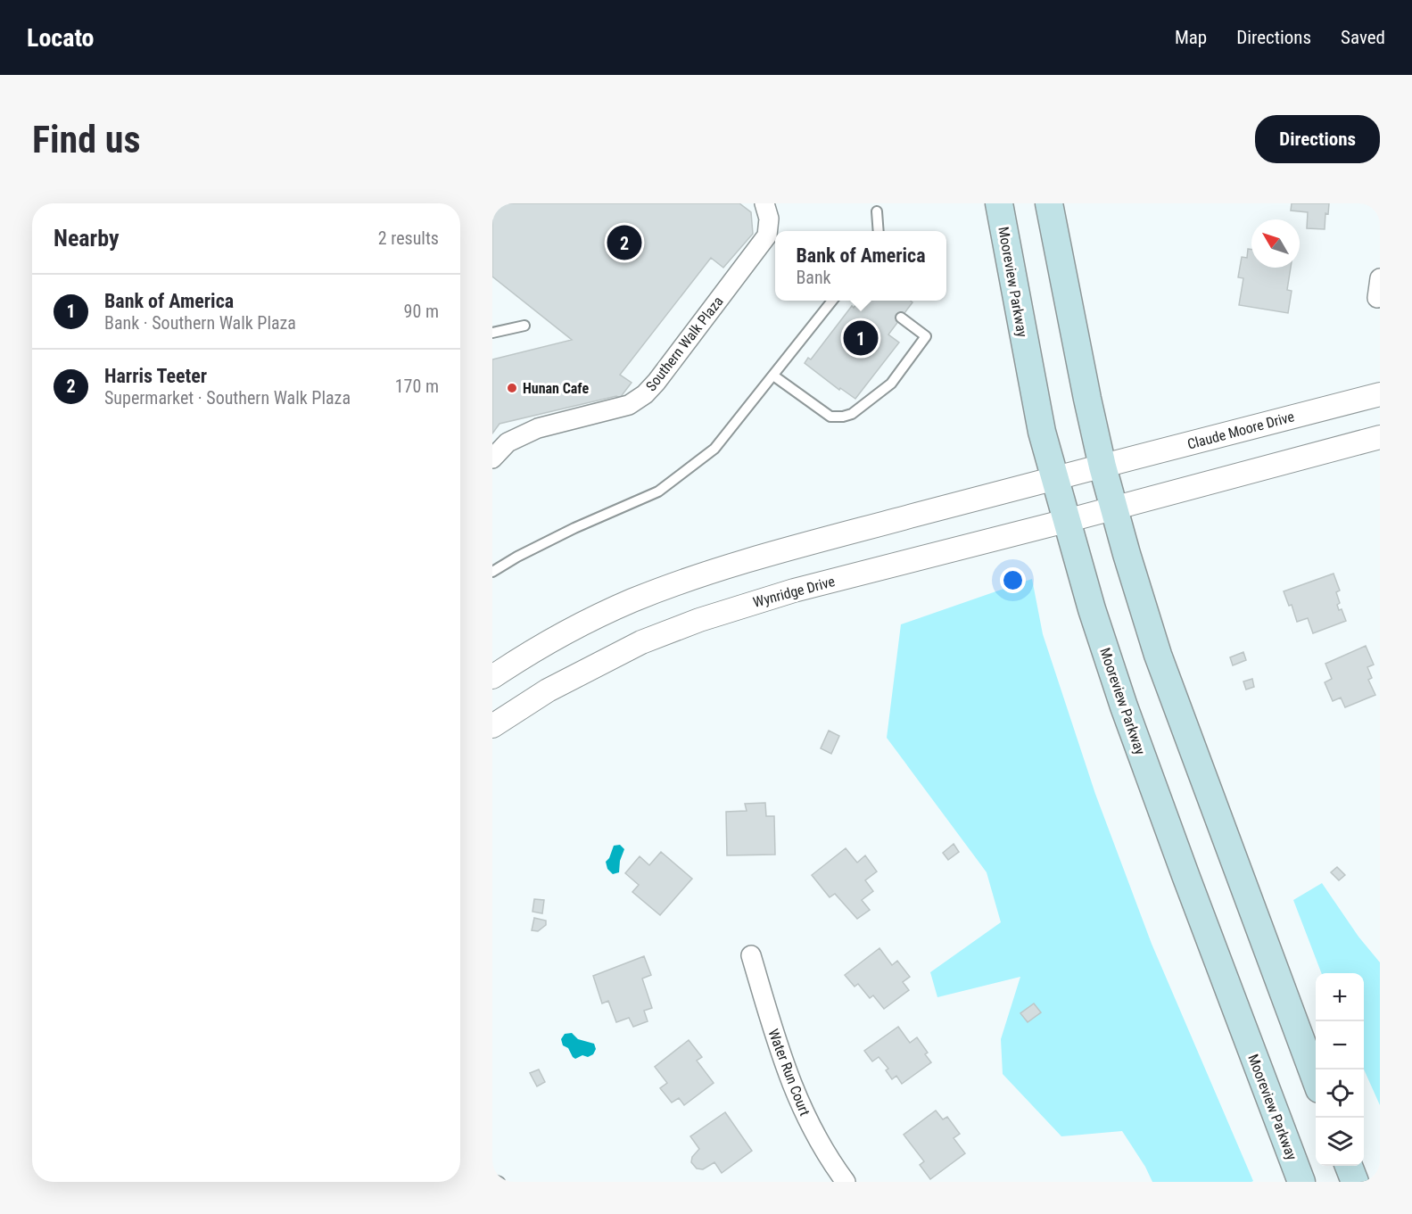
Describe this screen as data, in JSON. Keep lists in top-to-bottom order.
{
  "streets": {
    "main road": ["Mooreview Parkway"],
    "street": [
      "Southern Walk Plaza",
      "Claude Moore Drive",
      "Wynridge Drive",
      "Water Run Court"
    ]
  },
  "crossings": [
    ["Mooreview Parkway", "Wynridge Drive"]
  ],
  "places": ["Hunan Cafe"],
  "north": "top left",
  "page": {
    "header": "Locato",
    "nav": ["Map", "Directions", "Saved"],
    "buttons": "Directions",
    "title": "Find us",
    "heading": ["Nearby", "2 results"],
    "pins": ["2", "1"],
    "popup": ["Bank of America", "Bank"],
    "list": [
      {
        "mark": "1",
        "name": "Bank of America",
        "note": "Bank · Southern Walk Plaza",
        "value": "90 m"
      },
      {
        "mark": "2",
        "name": "Harris Teeter",
        "note": "Supermarket · Southern Walk Plaza",
        "value": "170 m"
      }
    ],
    "map_buttons": ["+", "−"]
  }
}
